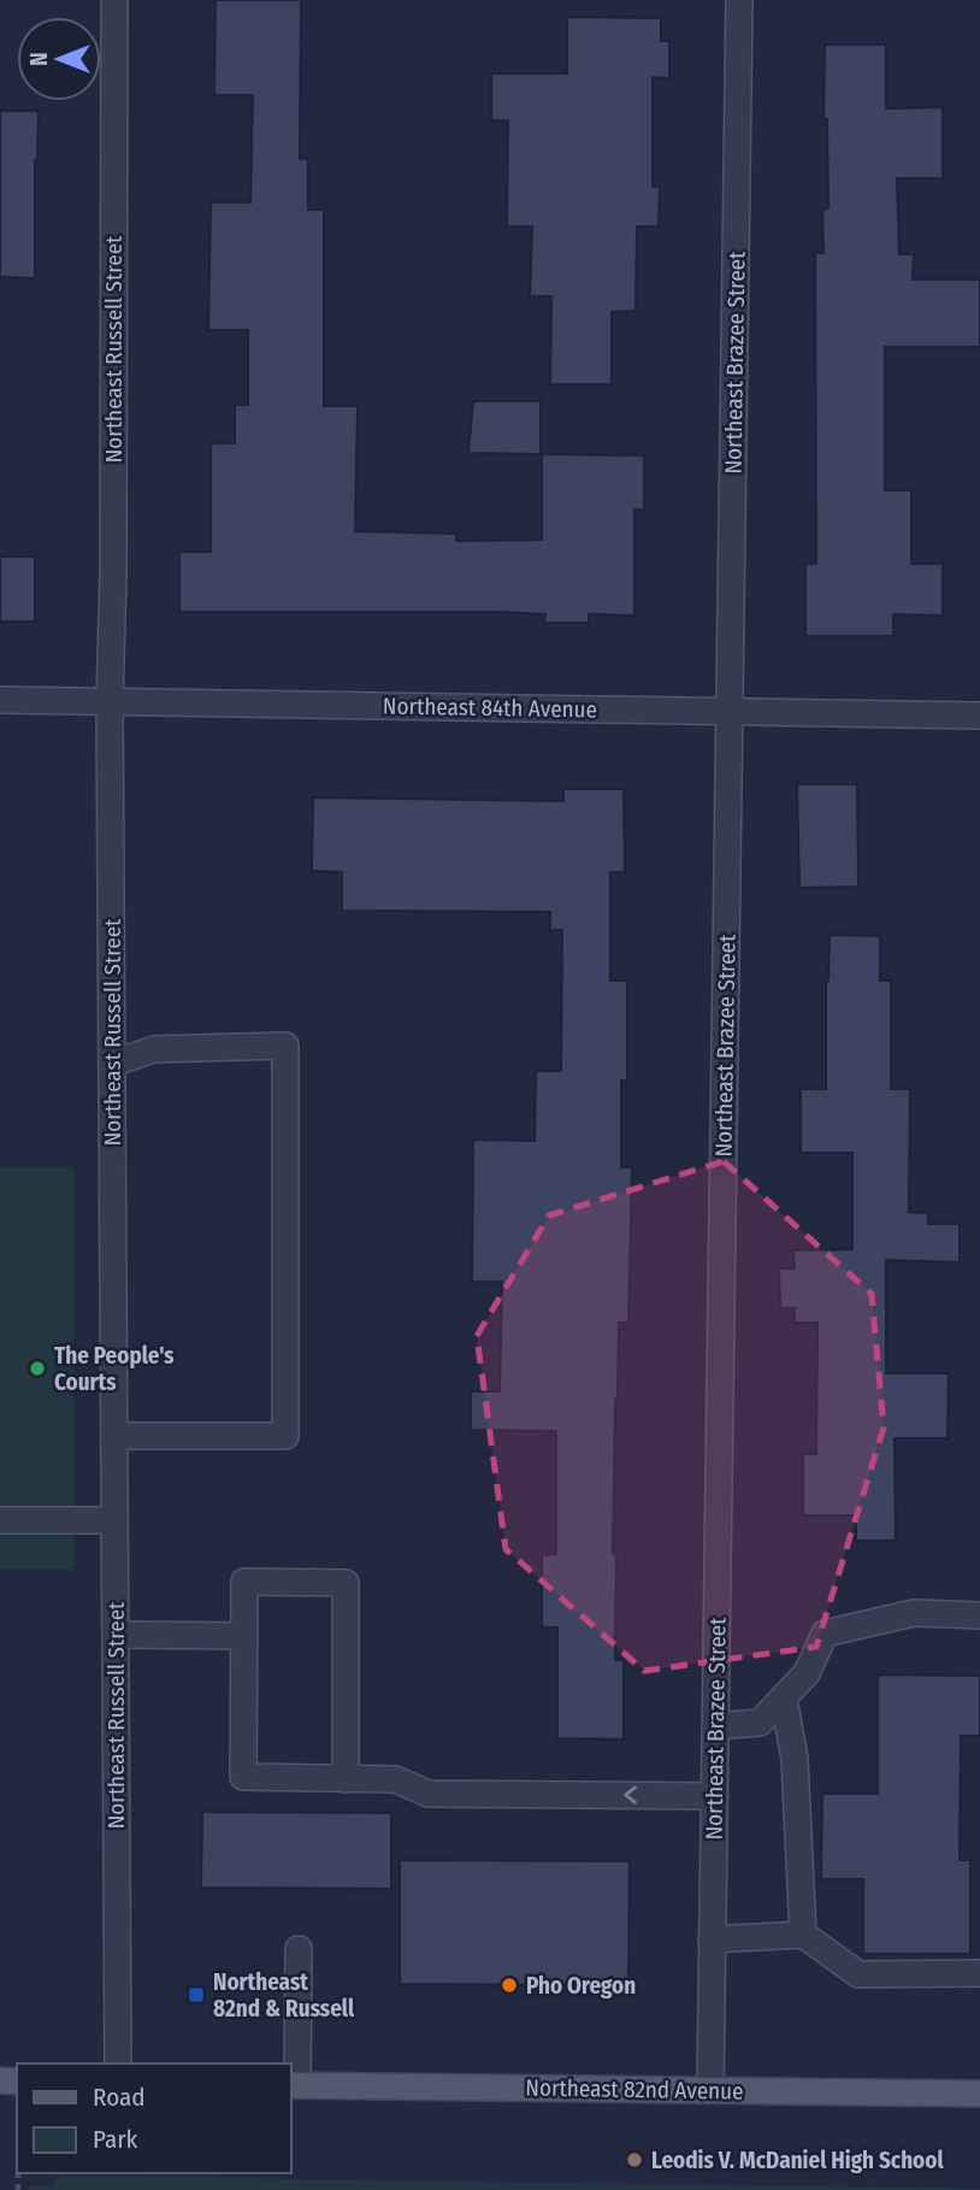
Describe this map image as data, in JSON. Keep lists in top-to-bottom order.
{
  "streets": {
    "main road": ["Northeast 82nd Avenue"],
    "street": ["Northeast Russell Street", "Northeast Brazee Street", "Northeast 84th Avenue"]
  },
  "crossings": [
    ["Northeast Russell Street", "Northeast 84th Avenue"],
    ["Northeast Brazee Street", "Northeast 84th Avenue"],
    ["Northeast Brazee Street", "Northeast 82nd Avenue"]
  ],
  "places": {
    "other": ["The People's Courts", "Pho Oregon", "Leodis V. McDaniel High School"],
    "transit": ["Northeast 82nd & Russell"]
  },
  "legend": ["Road", "Park"],
  "north": "left"
}
